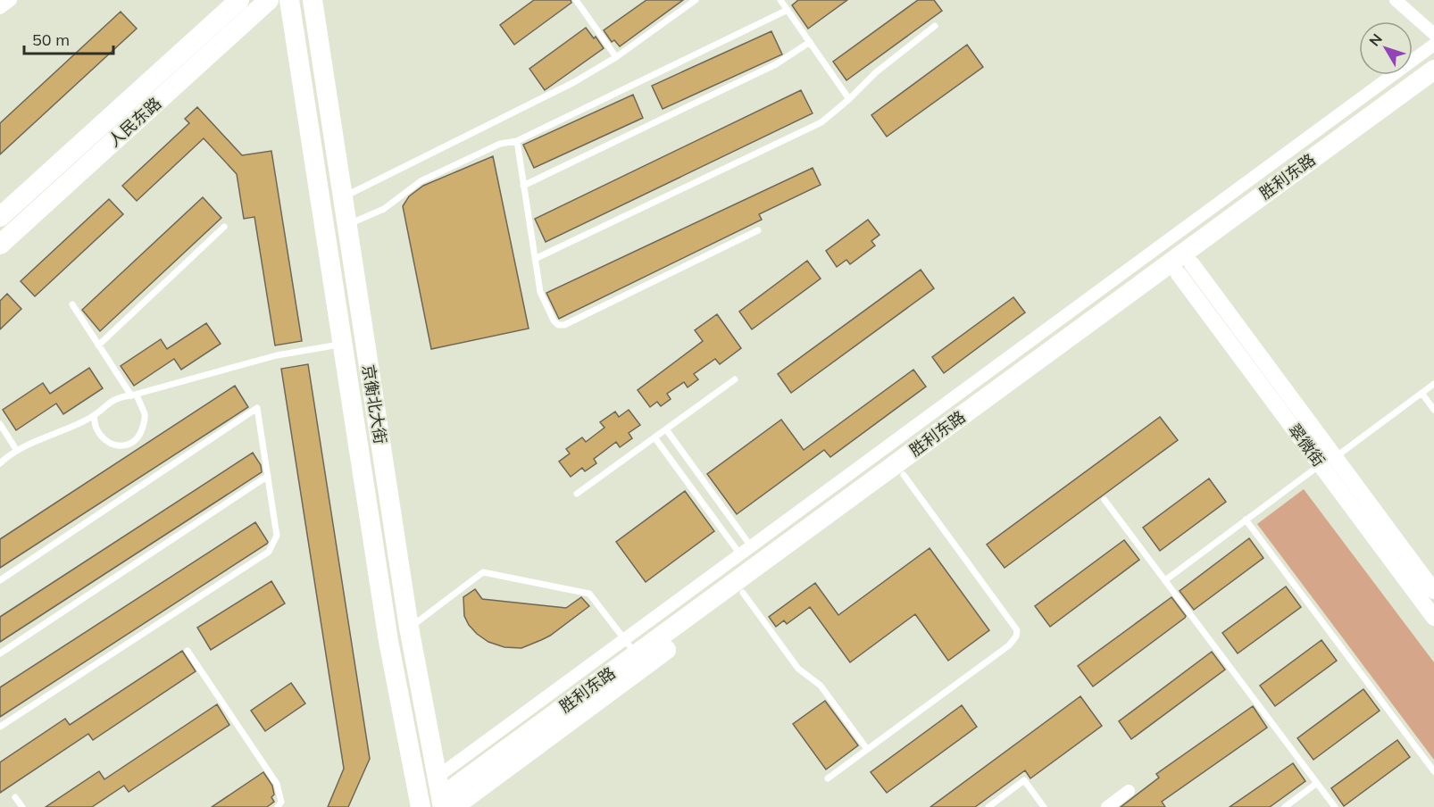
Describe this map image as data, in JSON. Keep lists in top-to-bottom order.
{
  "streets": {
    "main road": ["人民东路", "胜利东路", "京衡北大街"],
    "street": ["翠微街"]
  },
  "crossings": [
    ["胜利东路", "京衡北大街"],
    ["胜利东路", "翠微街"]
  ],
  "scale_bar": "50 m",
  "north": "top left"
}
